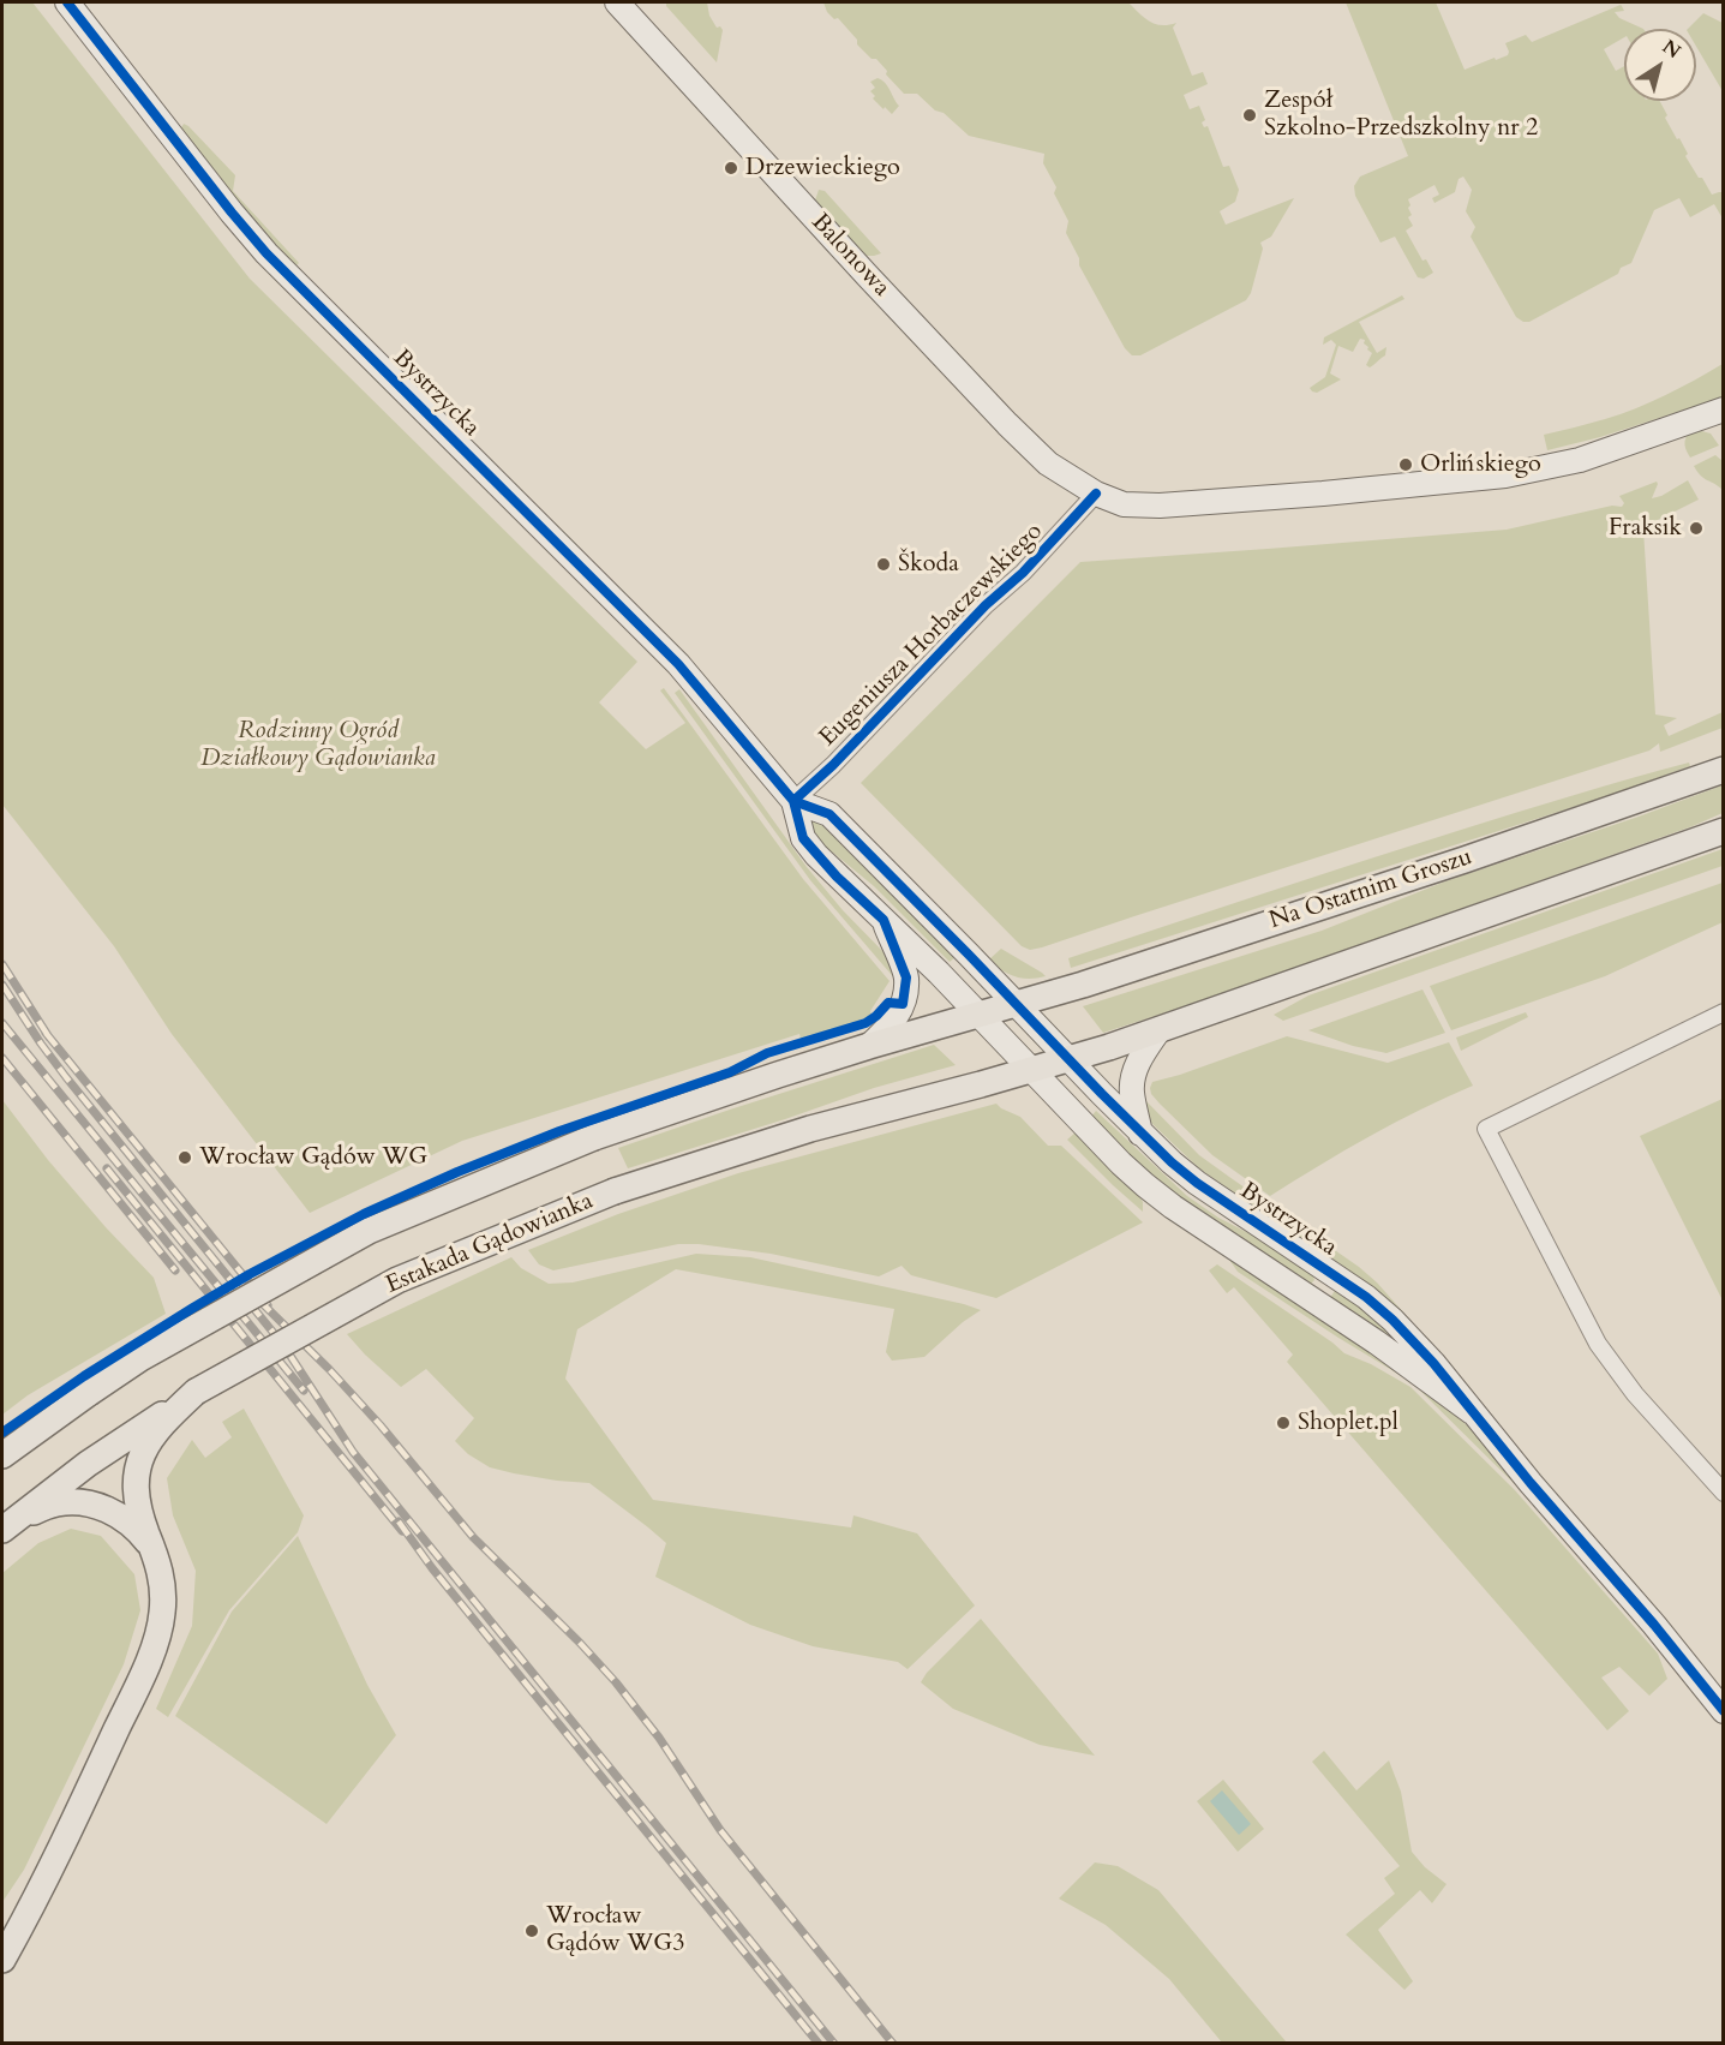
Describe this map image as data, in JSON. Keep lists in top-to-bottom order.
{
  "streets": {
    "main road": ["Na Ostatnim Groszu", "Estakada Gądowianka"],
    "street": ["Balonowa", "Bystrzycka", "Eugeniusza Horbaczewskiego"]
  },
  "crossings": [
    ["Balonowa", "Eugeniusza Horbaczewskiego"],
    ["Bystrzycka", "Eugeniusza Horbaczewskiego"],
    ["Bystrzycka", "Na Ostatnim Groszu"],
    ["Bystrzycka", "Estakada Gądowianka"]
  ],
  "parks": ["Rodzinny Ogród Działkowy Gądowianka"],
  "places": [
    "Zespół Szkolno-Przedszkolny nr 2",
    "Drzewieckiego",
    "Orlińskiego",
    "Fraksik",
    "Škoda",
    "Wrocław Gądów WG",
    "Shoplet.pl",
    "Wrocław Gądów WG3"
  ],
  "north": "top right"
}
